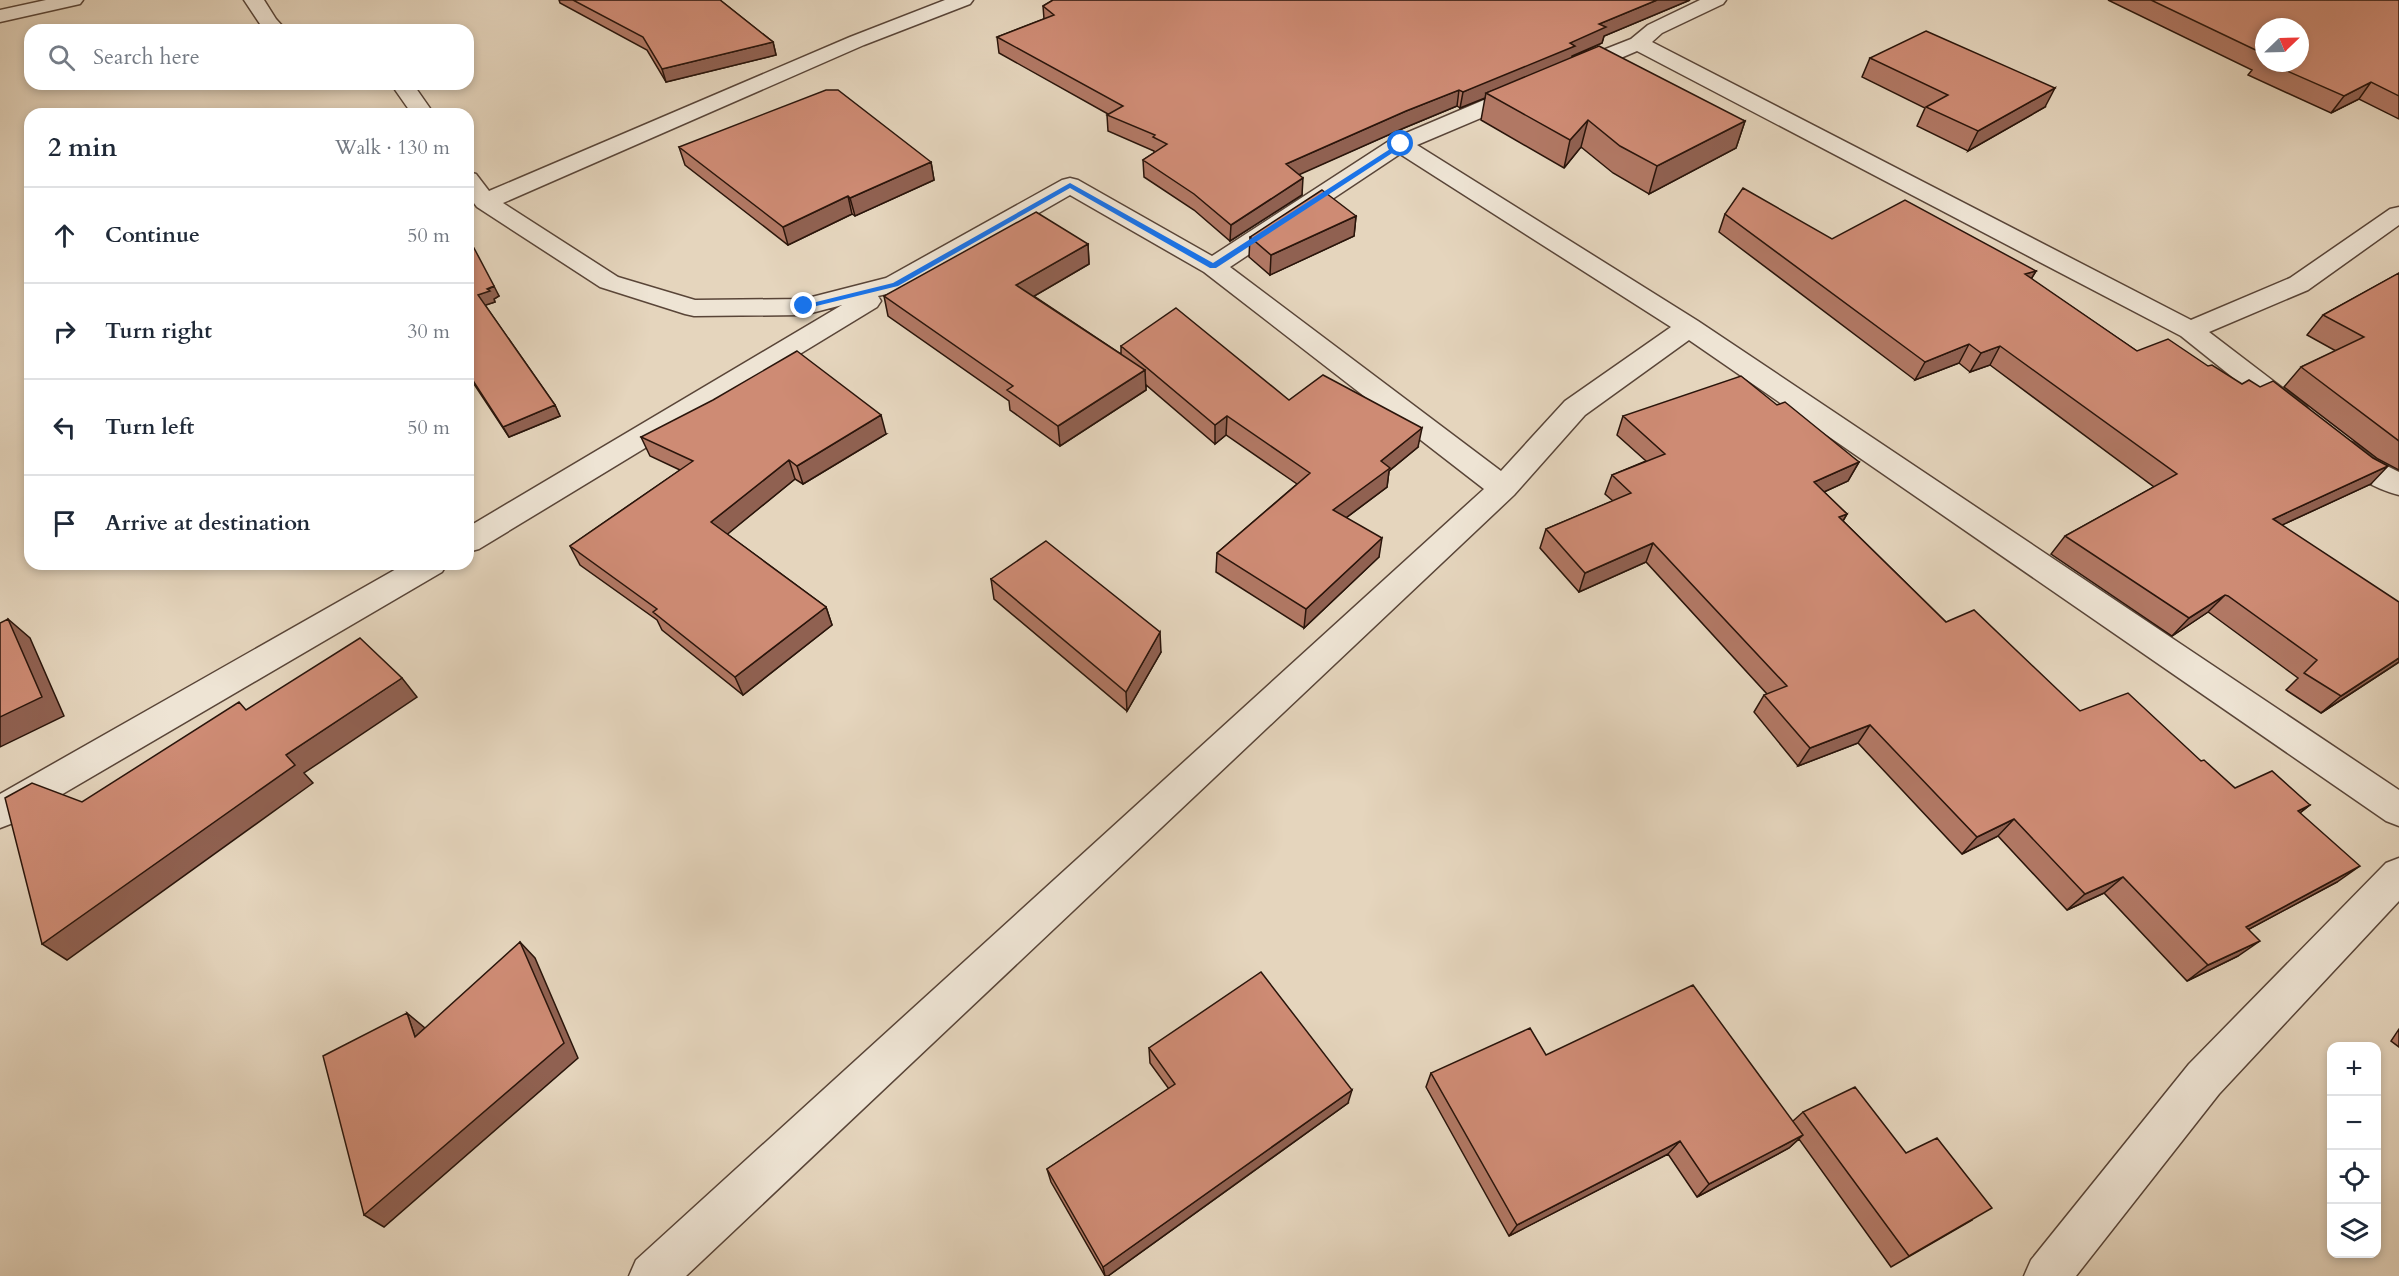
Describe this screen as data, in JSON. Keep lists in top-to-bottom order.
{
  "north": "top right",
  "page": {
    "search": "Search here",
    "heading": ["2 min", "Walk · 130 m"],
    "list": [
      ["Continue", "50 m"],
      ["Turn right", "30 m"],
      ["Turn left", "50 m"],
      "Arrive at destination"
    ],
    "map_buttons": ["+", "−"]
  }
}
